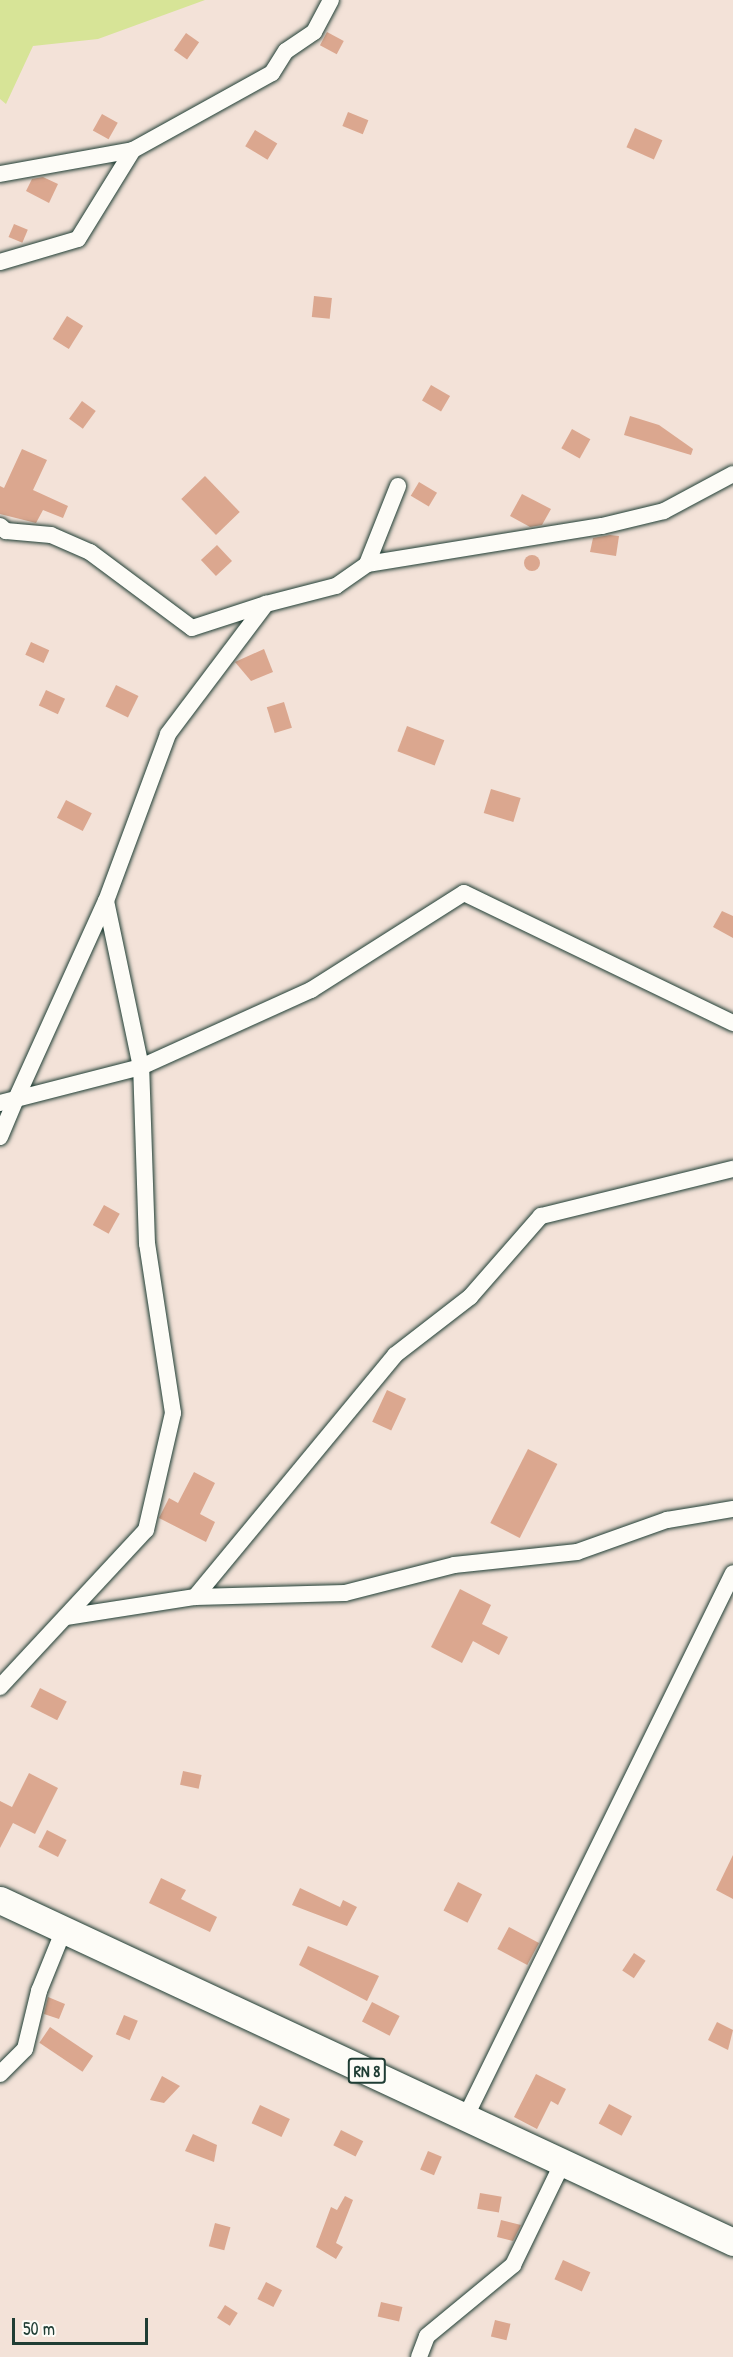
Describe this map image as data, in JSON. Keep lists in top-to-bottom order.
{
  "streets": {
    "main road": ["RN 8"]
  },
  "scale_bar": "50 m"
}
